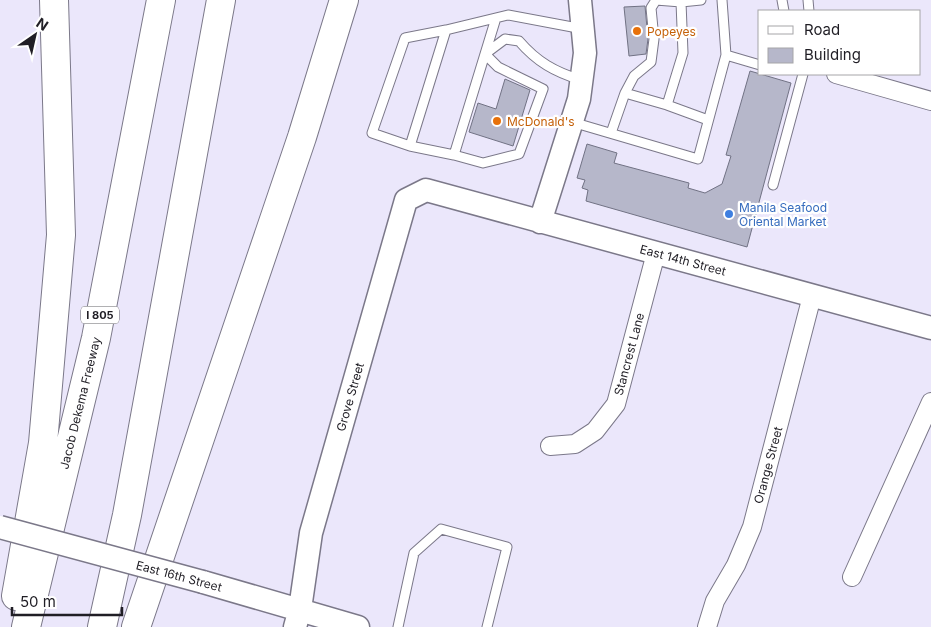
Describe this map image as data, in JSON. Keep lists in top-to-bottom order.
{
  "streets": {
    "highway": ["I 805", "Jacob Dekema Freeway"],
    "street": [
      "East 14th Street",
      "Stancrest Lane",
      "Grove Street",
      "Orange Street",
      "East 16th Street"
    ]
  },
  "crossings": [
    ["East 14th Street", "Stancrest Lane"],
    ["East 14th Street", "Grove Street"],
    ["East 14th Street", "Orange Street"],
    ["Grove Street", "East 16th Street"]
  ],
  "places": ["Popeyes", "McDonald's", "Manila Seafood Oriental Market"],
  "legend": ["Road", "Building"],
  "scale_bar": "50 m",
  "north": "top right"
}
